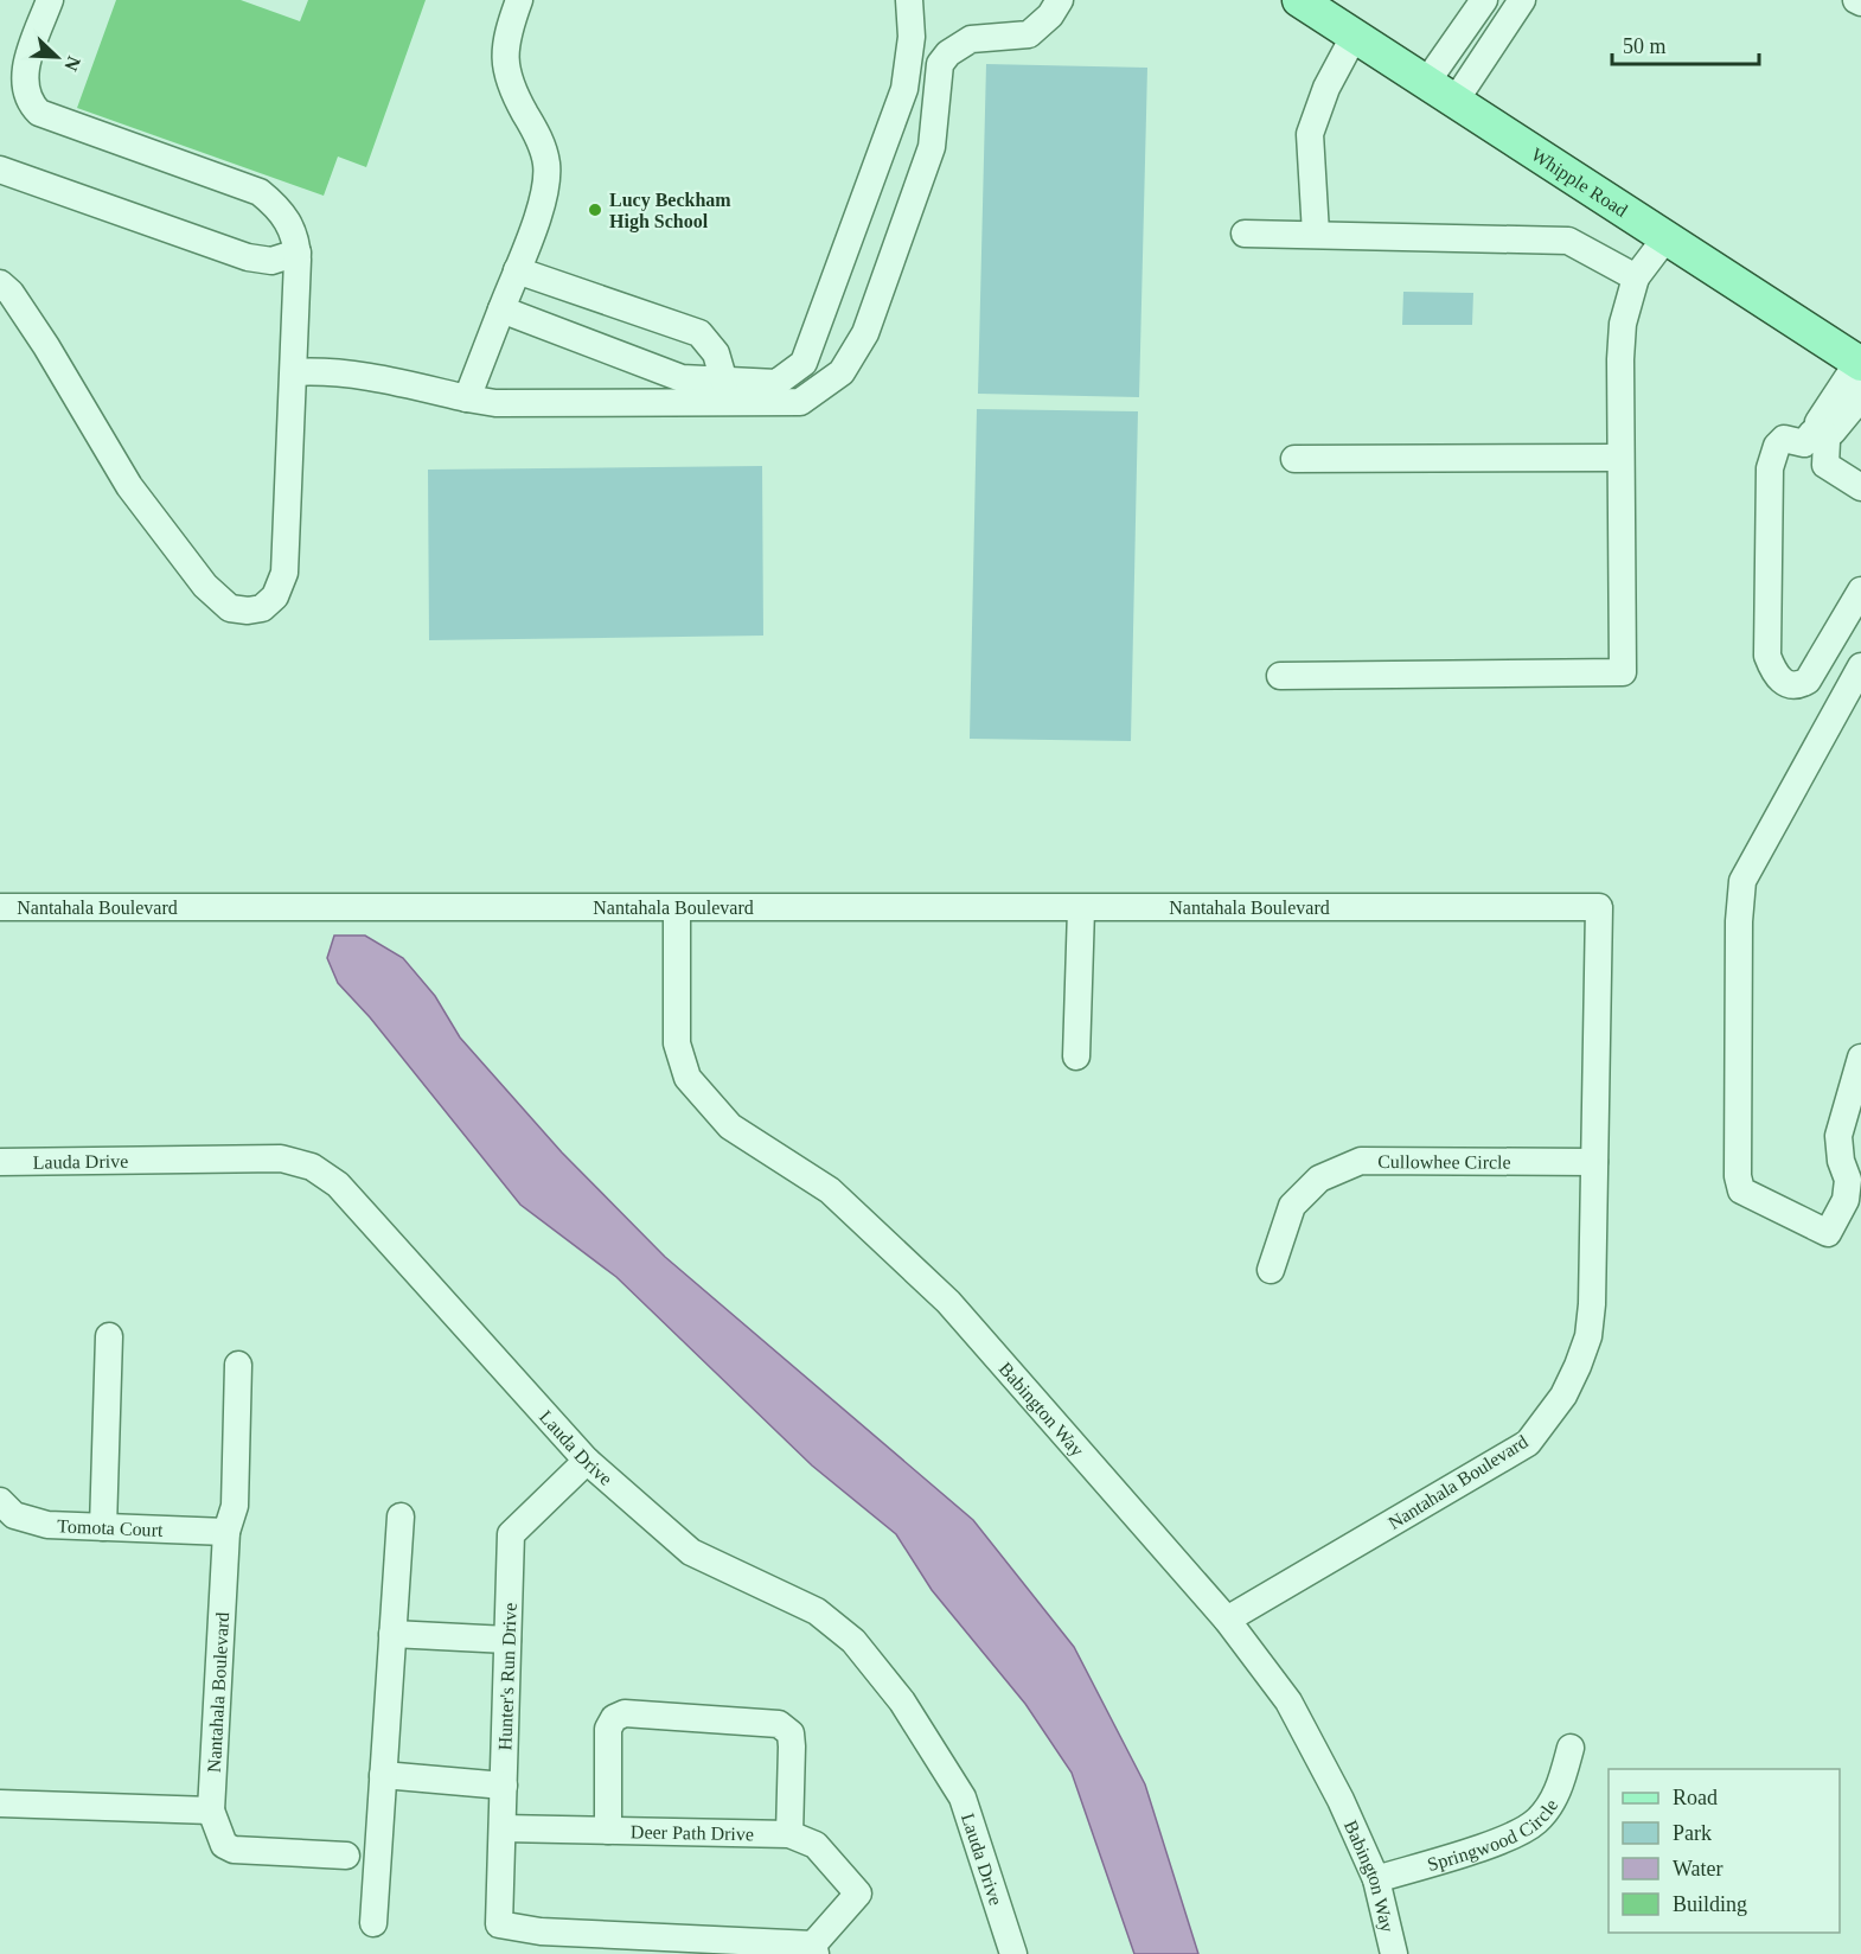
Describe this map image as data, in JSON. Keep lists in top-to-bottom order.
{
  "streets": {
    "main road": ["Whipple Road"],
    "street": [
      "Nantahala Boulevard",
      "Lauda Drive",
      "Cullowhee Circle",
      "Babington Way",
      "Tomota Court",
      "Hunter's Run Drive",
      "Springwood Circle",
      "Deer Path Drive"
    ]
  },
  "crossings": [
    ["Nantahala Boulevard", "Cullowhee Circle"],
    ["Nantahala Boulevard", "Babington Way"],
    ["Nantahala Boulevard", "Tomota Court"],
    ["Lauda Drive", "Hunter's Run Drive"],
    ["Babington Way", "Springwood Circle"],
    ["Hunter's Run Drive", "Deer Path Drive"]
  ],
  "places": ["Lucy Beckham High School"],
  "legend": [
    "Road",
    "Park",
    "Water",
    "Building"
  ],
  "scale_bar": "50 m",
  "north": "bottom right"
}
